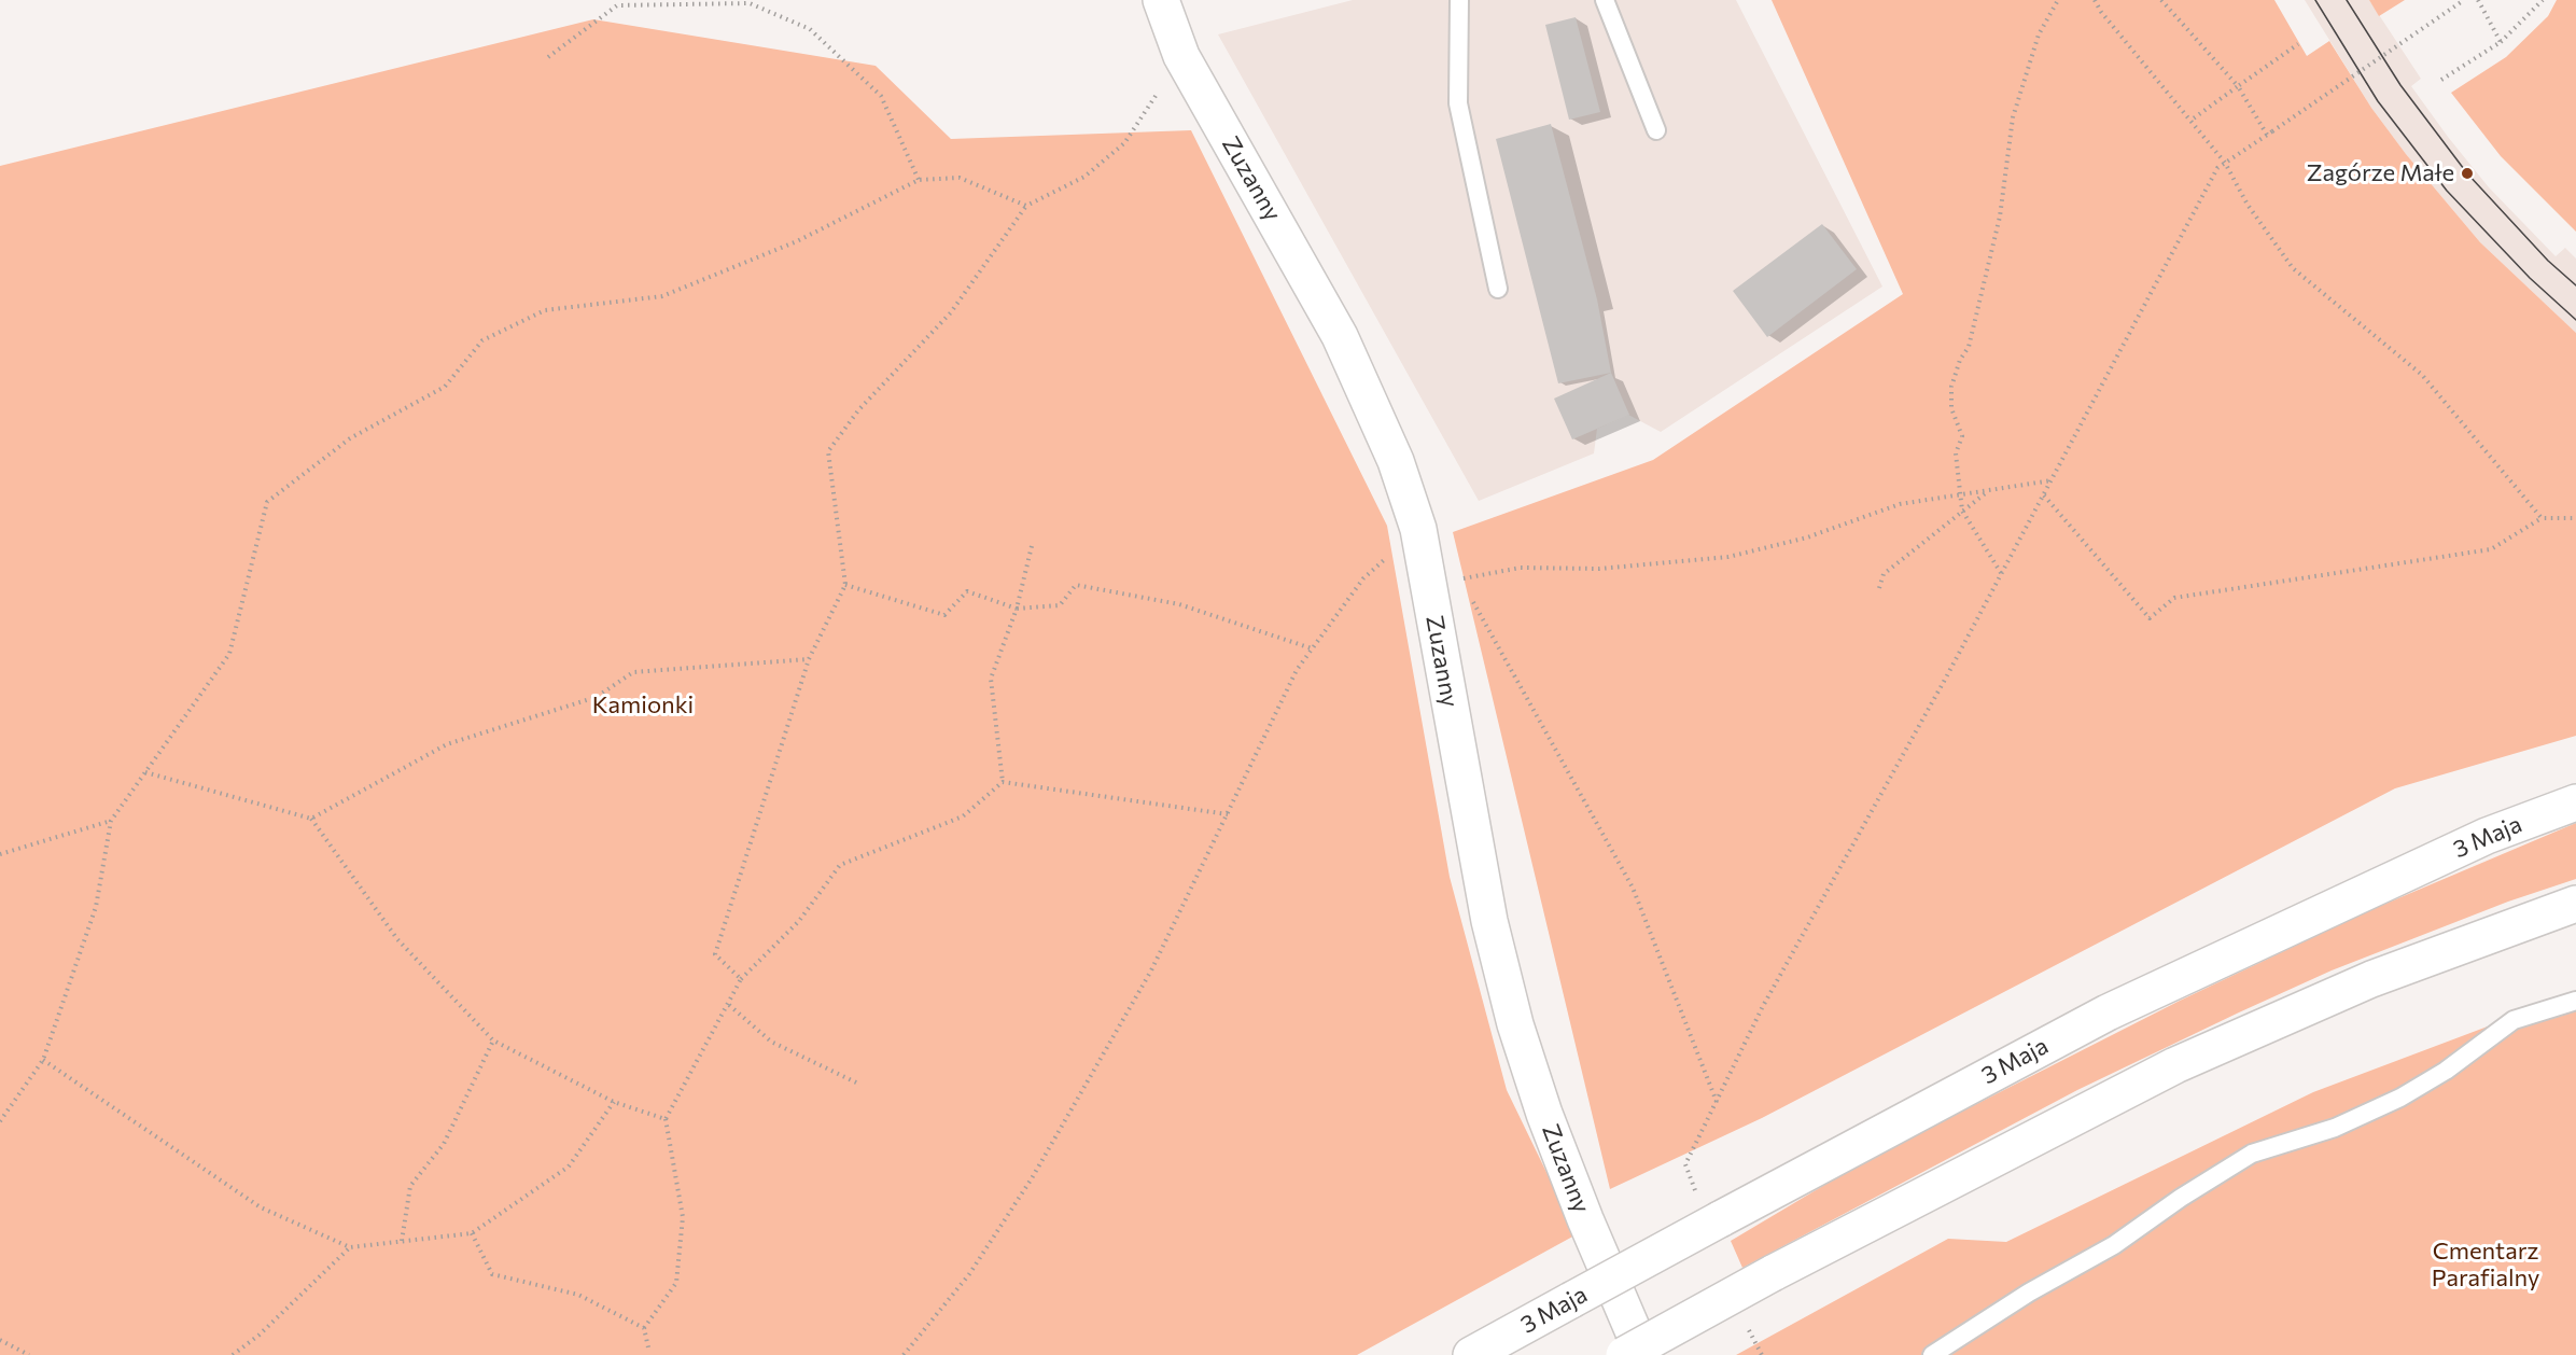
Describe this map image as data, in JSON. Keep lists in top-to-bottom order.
{
  "streets": {
    "main road": ["Zuzanny", "3 Maja"]
  },
  "parks": ["Kamionki", "Cmentarz Parafialny"],
  "places": ["Zagórze Małe"]
}
